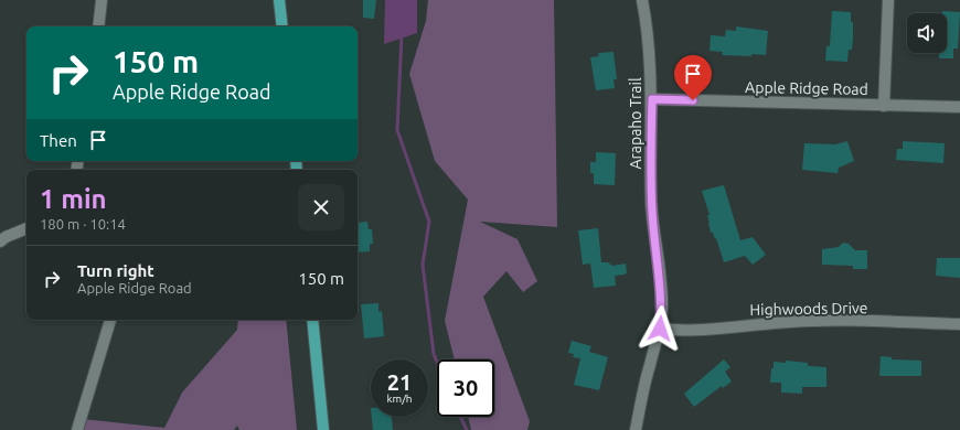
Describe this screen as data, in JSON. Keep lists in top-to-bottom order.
{
  "streets": {
    "street": ["Apple Ridge Road", "Arapaho Trail", "Highwoods Drive"]
  },
  "crossings": [
    ["Apple Ridge Road", "Arapaho Trail"],
    ["Arapaho Trail", "Highwoods Drive"]
  ],
  "page": {
    "turn": ["150 m", "Apple Ridge Road"],
    "then": "Then",
    "heading": ["1 min", "180 m · 10:14"],
    "list": [
      {
        "name": "Turn right",
        "note": "Apple Ridge Road",
        "value": "150 m"
      }
    ],
    "speed": "21 km/h",
    "limit": "30"
  }
}
